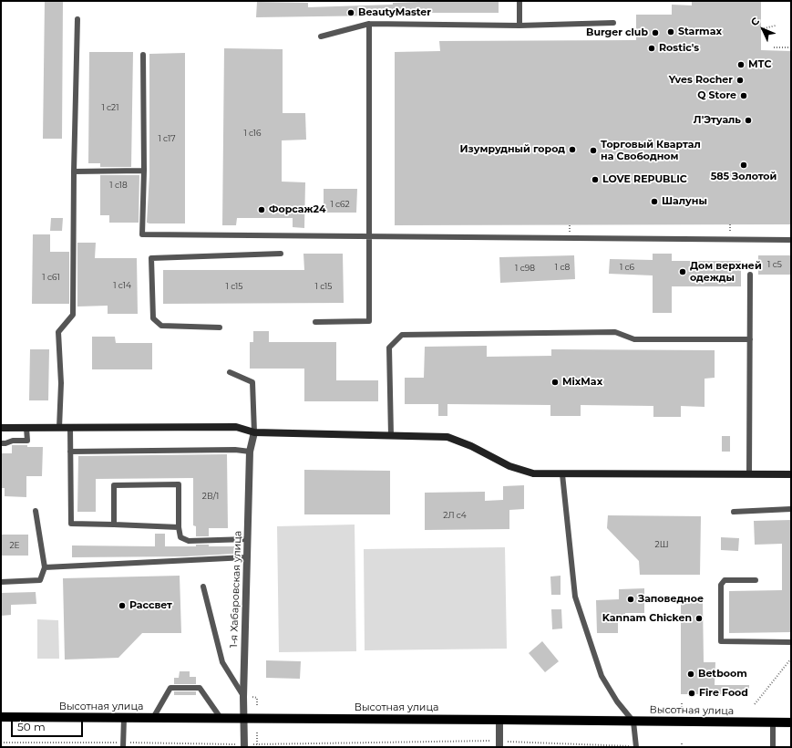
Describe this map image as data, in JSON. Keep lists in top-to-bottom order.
{
  "streets": {
    "main road": ["Высотная улица"],
    "street": ["1-я Хабаровская улица"]
  },
  "crossings": [
    ["1-я Хабаровская улица", "Высотная улица"]
  ],
  "places": [
    "BeautyMaster",
    "Starmax",
    "Burger club",
    "Rostic's",
    "МТС",
    "Yves Rocher",
    "Q Store",
    "Л'Этуаль",
    "Изумрудный город",
    "Торговый Квартал на Свободном",
    "585 Золотой",
    "LOVE REPUBLIC",
    "Шалуны",
    "Форсаж24",
    "Дом верхней одежды",
    "MixMax",
    "Заповедное",
    "Рассвет",
    "Kannam Chicken",
    "Betboom",
    "Fire Food"
  ],
  "house_numbers": [
    "1 с21",
    "1 с16",
    "1 с17",
    "1 с18",
    "1 с62",
    "1 с5",
    "1 с8",
    "1 с6",
    "1 с98",
    "1 с61",
    "1 с14",
    "1 с15",
    "1 с15",
    "2В/1",
    "2Л с4",
    "2Ш",
    "2Е"
  ],
  "scale_bar": "50 m",
  "north": "top left"
}
